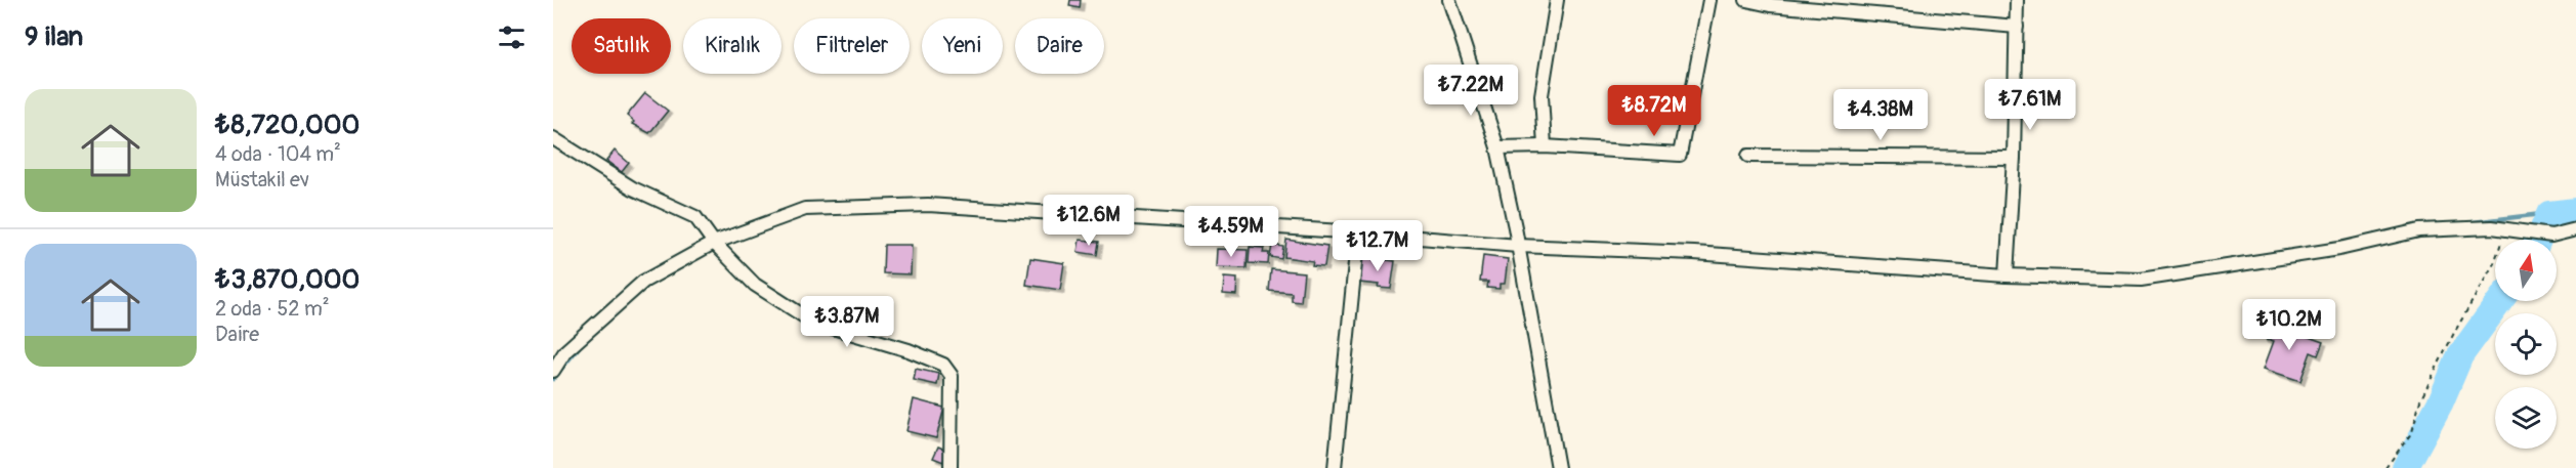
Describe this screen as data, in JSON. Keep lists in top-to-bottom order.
{
  "north": "top",
  "page": {
    "heading": "9 ilan",
    "chip": [
      "Satılık",
      "Kiralık",
      "Filtreler",
      "Yeni",
      "Daire"
    ],
    "price": [
      "₺7.22M",
      "₺7.61M",
      "₺8.72M",
      "₺4.38M",
      "₺12.6M",
      "₺4.59M",
      "₺12.7M",
      "₺3.87M",
      "₺10.2M"
    ],
    "list": [
      {
        "name": "₺8,720,000",
        "note": "4 oda · 104 m² · Müstakil ev"
      },
      {
        "name": "₺3,870,000",
        "note": "2 oda · 52 m² · Daire"
      }
    ]
  }
}
